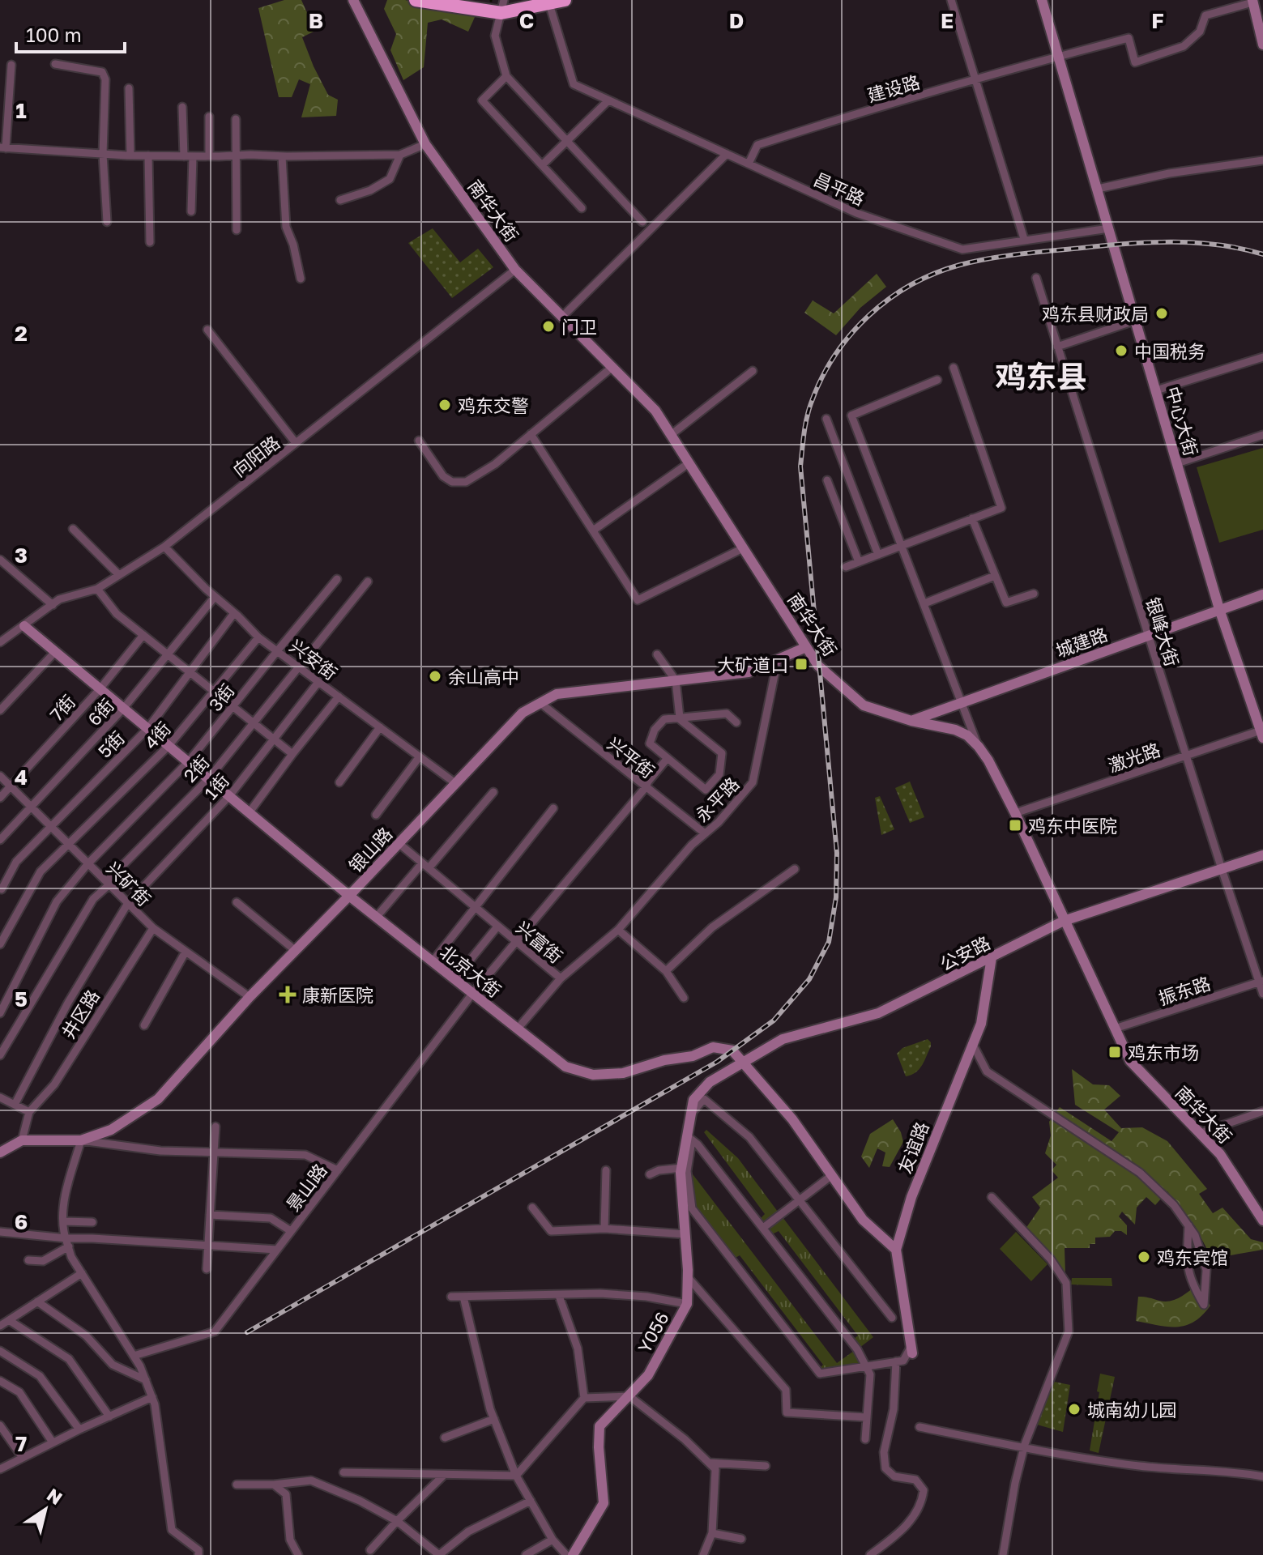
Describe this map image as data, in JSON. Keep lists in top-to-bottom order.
{
  "streets": {
    "street": [
      "建设路",
      "昌平路",
      "南华大街",
      "中心大街",
      "向阳路",
      "银峰大街",
      "城建路",
      "兴安街",
      "3街",
      "7街",
      "6街",
      "4街",
      "5街",
      "兴平街",
      "激光路",
      "2街",
      "1街",
      "永平路",
      "银山路",
      "兴矿街",
      "兴富街",
      "公安路",
      "北京大街",
      "振东路",
      "井区路",
      "友谊路",
      "景山路",
      "Y056"
    ]
  },
  "crossings": [
    ["建设路", "昌平路"],
    ["建设路", "中心大街"],
    ["昌平路", "中心大街"],
    ["南华大街", "向阳路"],
    ["南华大街", "城建路"],
    ["南华大街", "激光路"],
    ["南华大街", "银山路"],
    ["南华大街", "公安路"],
    ["南华大街", "振东路"],
    ["中心大街", "城建路"],
    ["中心大街", "激光路"],
    ["向阳路", "兴安街"],
    ["向阳路", "北京大街"],
    ["银峰大街", "城建路"],
    ["银峰大街", "激光路"],
    ["银峰大街", "公安路"],
    ["银峰大街", "振东路"],
    ["兴安街", "3街"],
    ["兴安街", "6街"],
    ["兴安街", "4街"],
    ["兴安街", "5街"],
    ["兴安街", "2街"],
    ["兴安街", "1街"],
    ["兴安街", "银山路"],
    ["3街", "兴矿街"],
    ["3街", "北京大街"],
    ["7街", "兴矿街"],
    ["7街", "北京大街"],
    ["6街", "兴矿街"],
    ["6街", "北京大街"],
    ["4街", "兴矿街"],
    ["4街", "北京大街"],
    ["5街", "兴矿街"],
    ["5街", "北京大街"],
    ["兴平街", "永平路"],
    ["兴平街", "银山路"],
    ["兴平街", "景山路"],
    ["2街", "兴矿街"],
    ["2街", "北京大街"],
    ["1街", "兴矿街"],
    ["1街", "北京大街"],
    ["永平路", "银山路"],
    ["永平路", "兴富街"],
    ["银山路", "兴矿街"],
    ["银山路", "兴富街"],
    ["银山路", "北京大街"],
    ["兴矿街", "井区路"],
    ["兴富街", "景山路"],
    ["公安路", "北京大街"],
    ["公安路", "友谊路"],
    ["公安路", "Y056"],
    ["北京大街", "友谊路"],
    ["北京大街", "景山路"]
  ],
  "districts": ["鸡东县"],
  "places": {
    "other": [
      "鸡东县财政局",
      "门卫",
      "中国税务",
      "鸡东交警",
      "余山高中",
      "鸡东宾馆",
      "城南幼儿园"
    ],
    "transit": ["大矿道口", "鸡东中医院", "鸡东市场"],
    "health": ["康新医院"]
  },
  "scale_bar": "100 m",
  "north": "top right",
  "grid": {
    "columns": [
      "B",
      "C",
      "D",
      "E",
      "F"
    ],
    "rows": [
      "1",
      "2",
      "3",
      "4",
      "5",
      "6",
      "7"
    ]
  }
}
